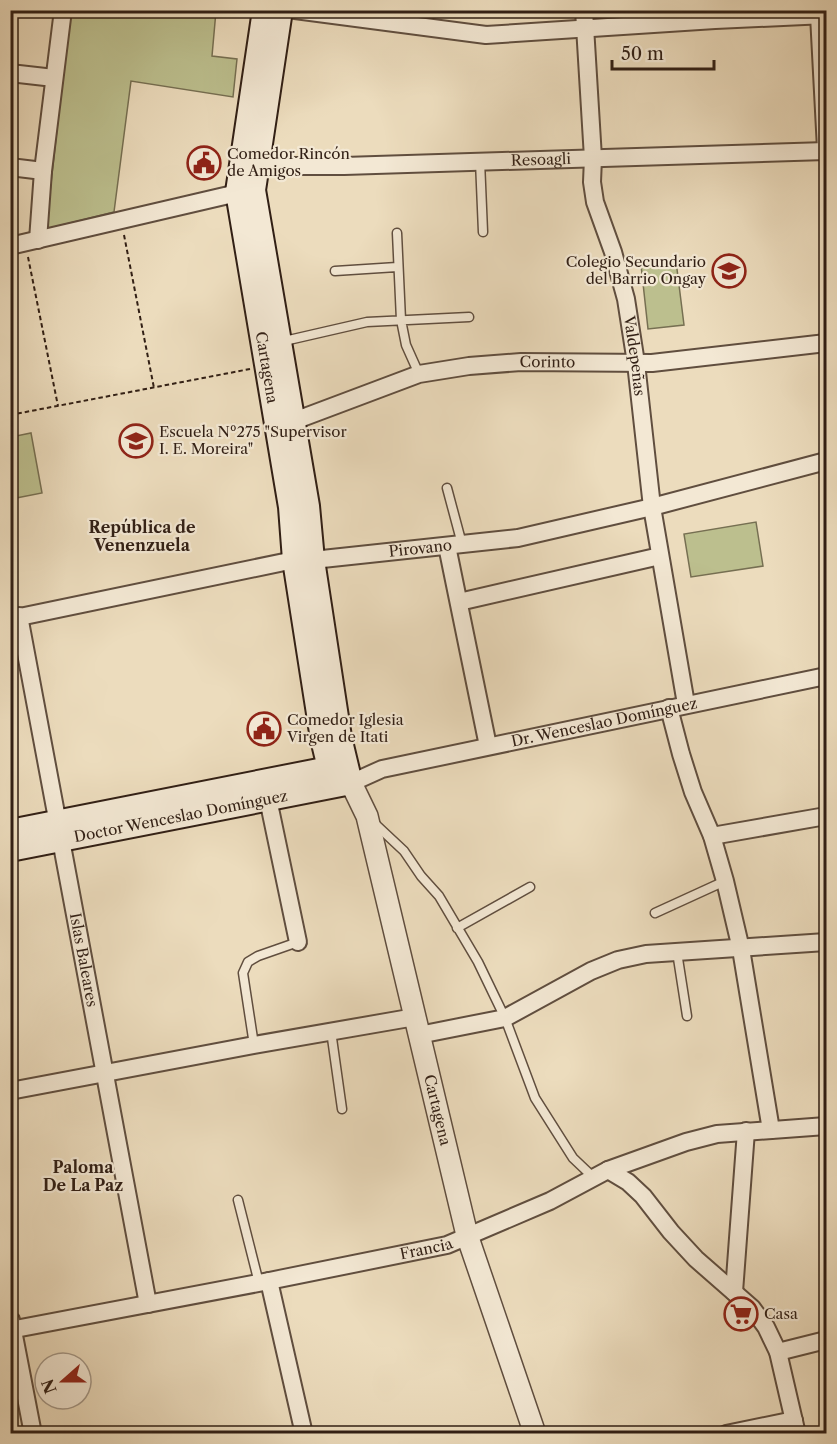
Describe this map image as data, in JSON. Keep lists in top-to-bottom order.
{
  "streets": {
    "main road": ["Cartagena", "Doctor Wenceslao Domínguez"],
    "street": [
      "Resoagli",
      "Valdepeñas",
      "Corinto",
      "Pirovano",
      "Dr. Wenceslao Domínguez",
      "Islas Baleares",
      "Francia"
    ]
  },
  "crossings": [
    ["Resoagli", "Valdepeñas"],
    ["Resoagli", "Cartagena"],
    ["Valdepeñas", "Corinto"],
    ["Valdepeñas", "Pirovano"],
    ["Valdepeñas", "Dr. Wenceslao Domínguez"],
    ["Corinto", "Cartagena"],
    ["Cartagena", "Pirovano"],
    ["Cartagena", "Dr. Wenceslao Domínguez"],
    ["Cartagena", "Doctor Wenceslao Domínguez"],
    ["Cartagena", "Francia"],
    ["Pirovano", "Islas Baleares"],
    ["Dr. Wenceslao Domínguez", "Doctor Wenceslao Domínguez"],
    ["Doctor Wenceslao Domínguez", "Islas Baleares"],
    ["Islas Baleares", "Francia"]
  ],
  "districts": ["República de Venenzuela", "Paloma De La Paz"],
  "places": {
    "public building": ["Comedor Rincón de Amigos", "Comedor Iglesia Virgen de Itati"],
    "school or university": ["Colegio Secundario del Barrio Ongay", "Escuela Nº275 \"Supervisor I. E. Moreira\""],
    "supermarket": ["Casa"]
  },
  "scale_bar": "50 m",
  "north": "left"
}
